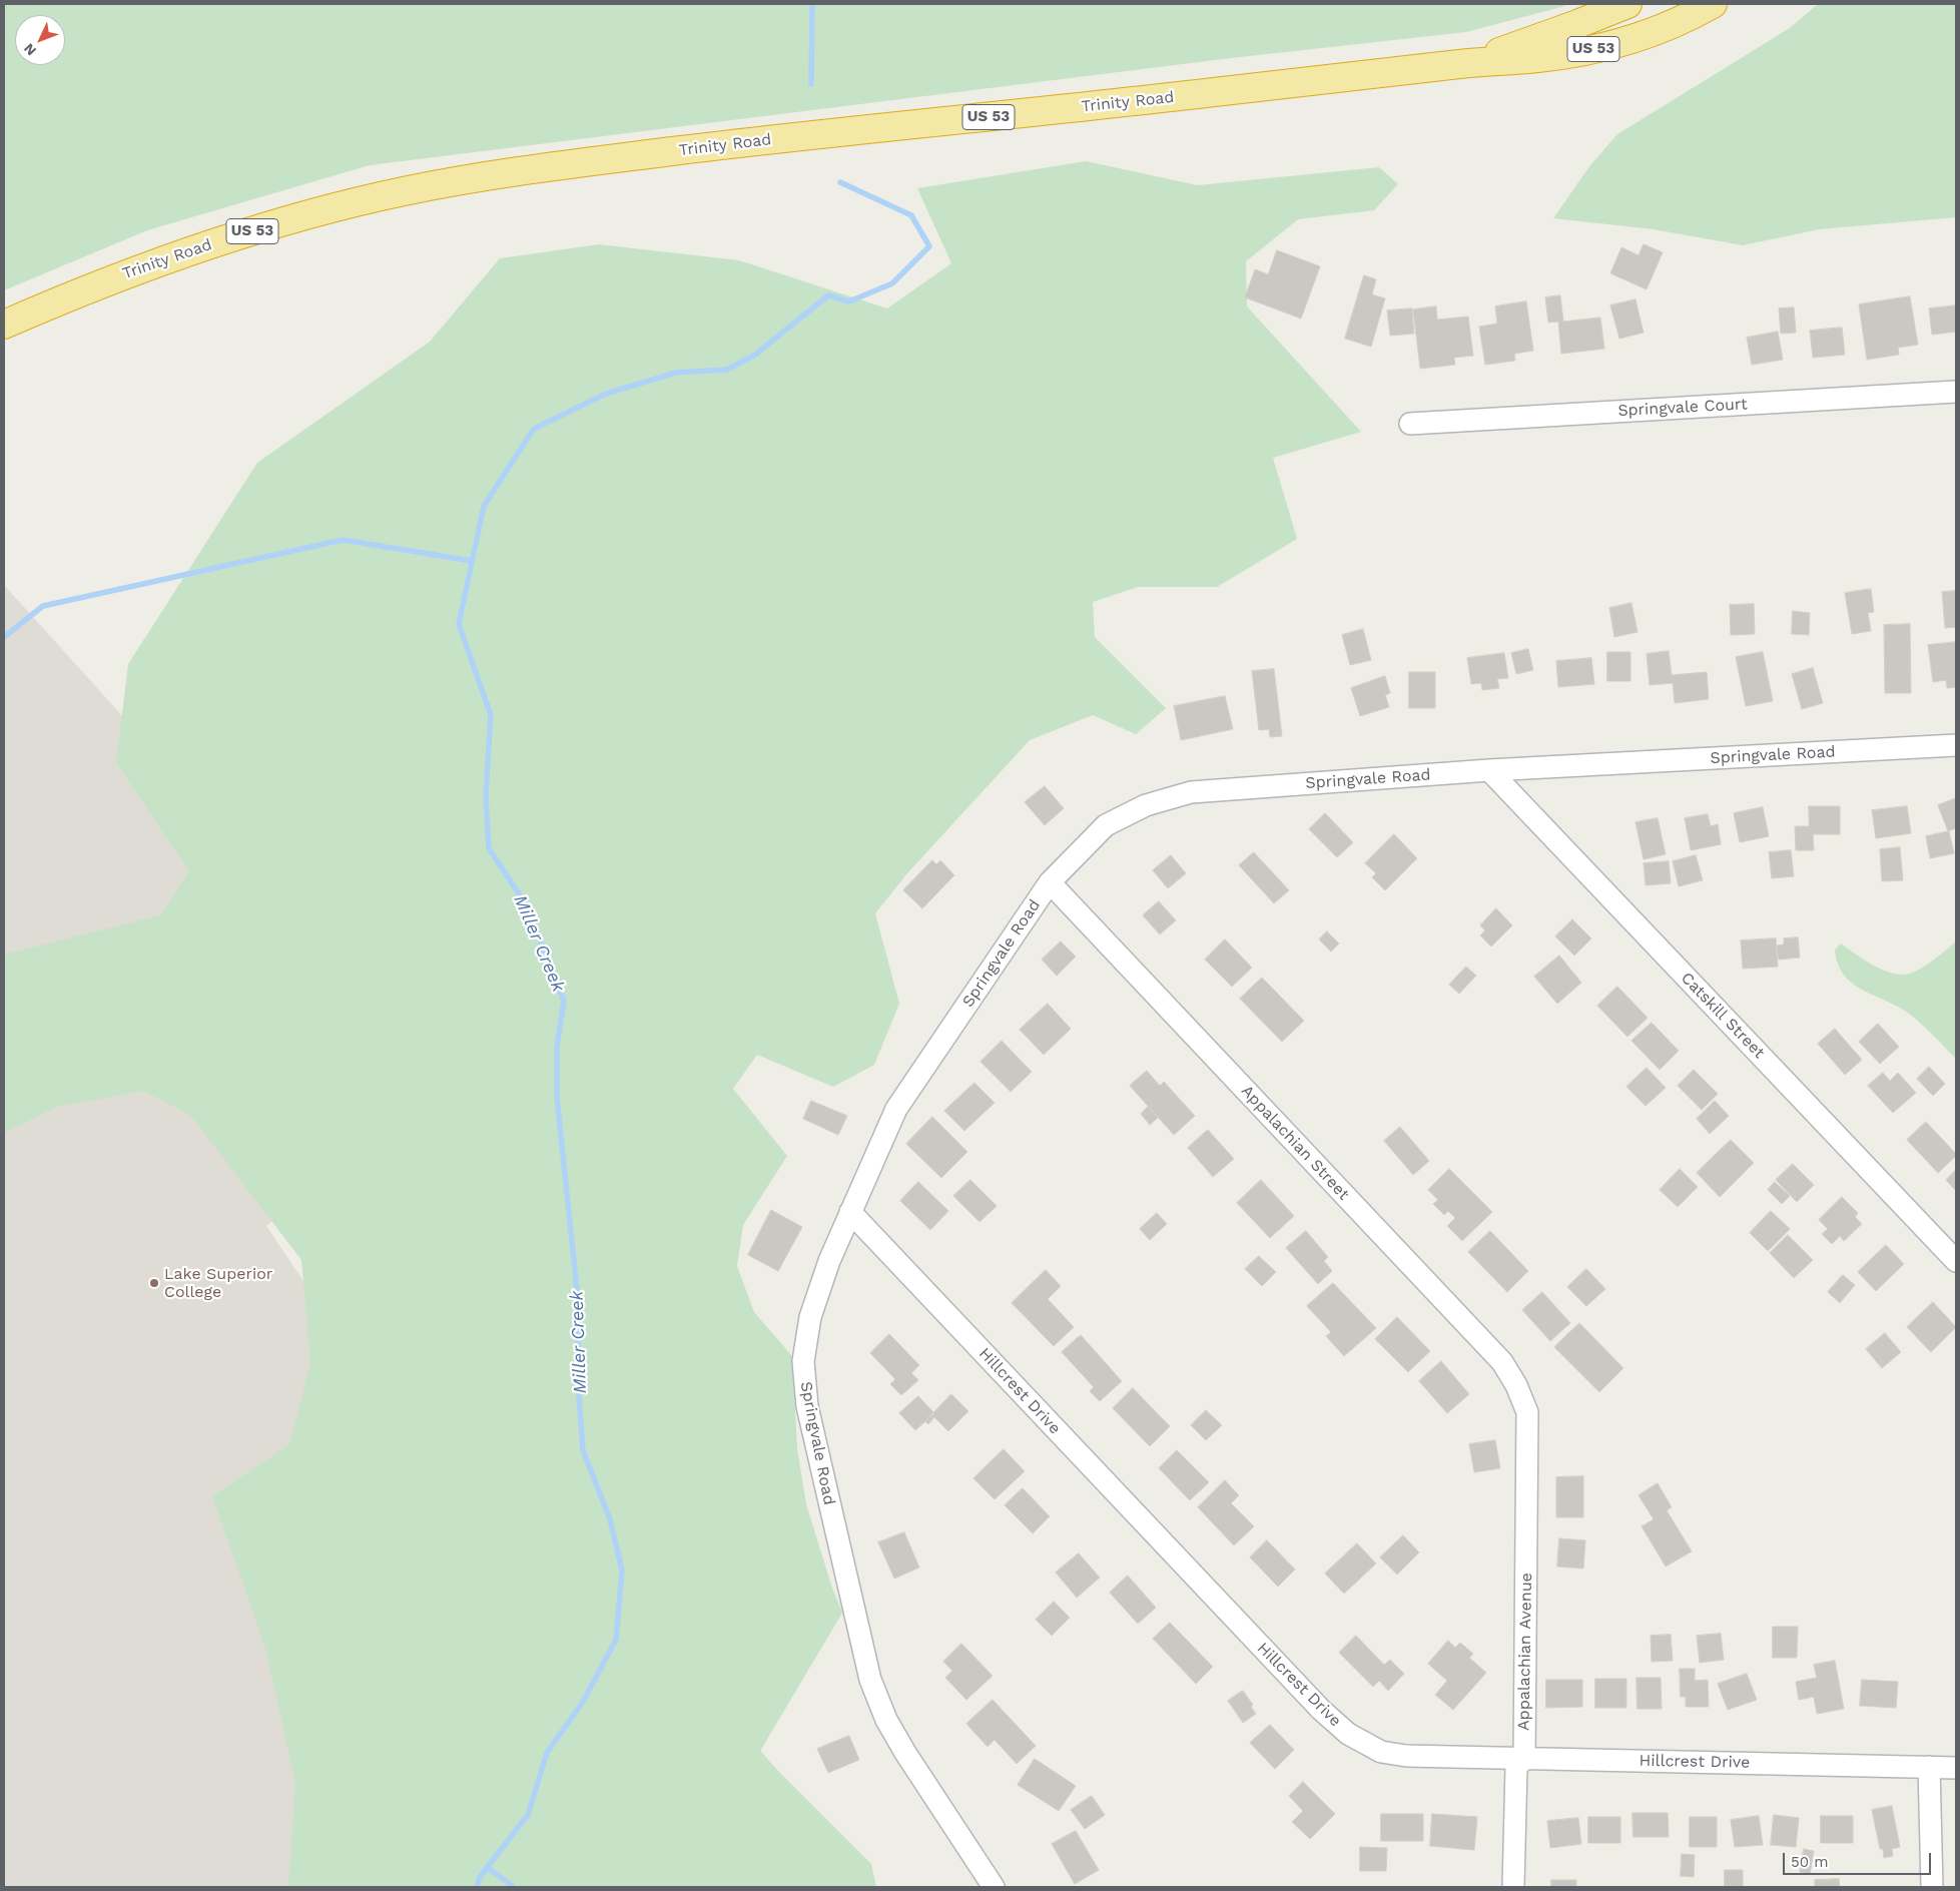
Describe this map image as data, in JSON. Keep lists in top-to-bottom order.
{
  "streets": {
    "highway": ["US 53", "Trinity Road"],
    "street": [
      "Springvale Court",
      "Springvale Road",
      "Catskill Street",
      "Appalachian Street",
      "Hillcrest Drive",
      "Appalachian Avenue"
    ]
  },
  "crossings": [
    ["Springvale Road", "Catskill Street"],
    ["Springvale Road", "Appalachian Street"],
    ["Springvale Road", "Hillcrest Drive"],
    ["Appalachian Street", "Appalachian Avenue"],
    ["Hillcrest Drive", "Appalachian Avenue"]
  ],
  "water": ["Miller Creek"],
  "places": ["Lake Superior College"],
  "scale_bar": "50 m",
  "north": "bottom left"
}
